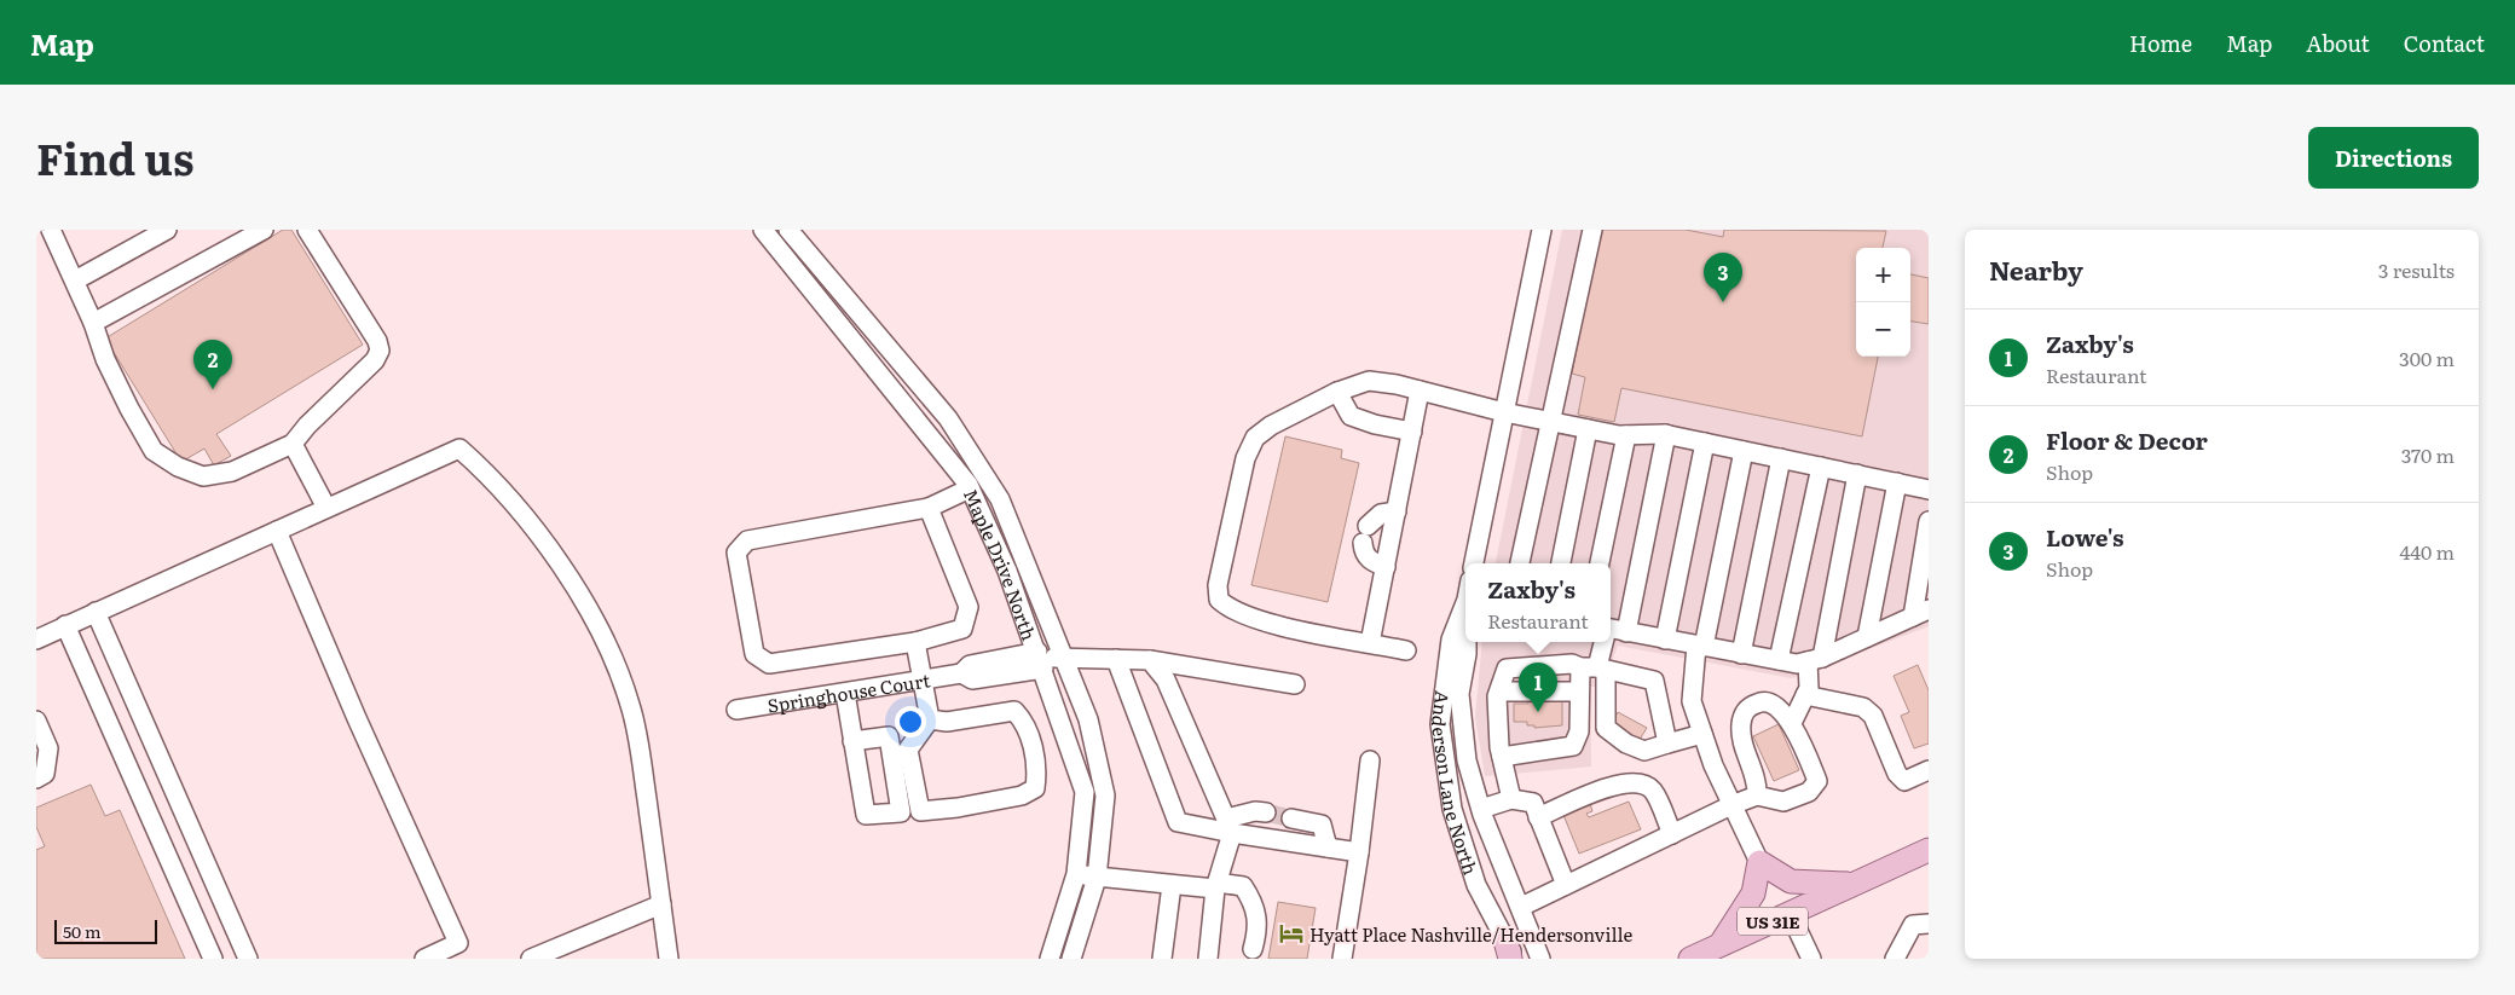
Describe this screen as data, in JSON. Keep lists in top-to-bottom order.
{
  "streets": {
    "main road": ["US 31E"],
    "street": ["Maple Drive North", "Springhouse Court", "Anderson Lane North"]
  },
  "crossings": [
    ["Maple Drive North", "Springhouse Court"]
  ],
  "places": {
    "hotel": ["Hyatt Place Nashville/Hendersonville"]
  },
  "scale_bar": "50 m",
  "page": {
    "header": "Map",
    "nav": [
      "Home",
      "Map",
      "About",
      "Contact"
    ],
    "title": "Find us",
    "buttons": "Directions",
    "heading": ["Nearby", "3 results"],
    "map_buttons": ["+", "−"],
    "pins": ["3", "2", "1"],
    "list": [
      {
        "mark": "1",
        "name": "Zaxby's",
        "note": "Restaurant",
        "value": "300 m"
      },
      {
        "mark": "2",
        "name": "Floor & Decor",
        "note": "Shop",
        "value": "370 m"
      },
      {
        "mark": "3",
        "name": "Lowe's",
        "note": "Shop",
        "value": "440 m"
      }
    ],
    "popup": ["Zaxby's", "Restaurant"],
    "scale": "50 m"
  }
}
